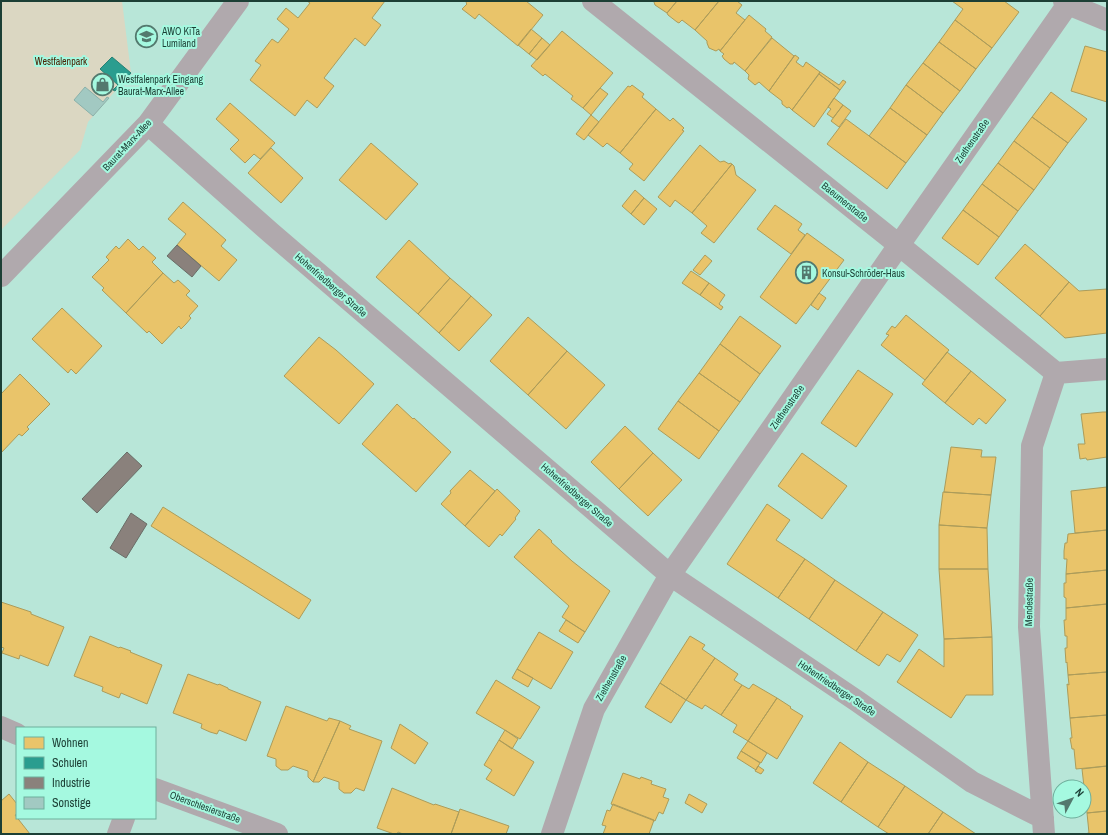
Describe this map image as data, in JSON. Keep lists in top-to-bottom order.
{
  "streets": {
    "street": [
      "Ziethenstraße",
      "Baurat-Marx-Allee",
      "Baeumerstraße",
      "Hohenfriedberger Straße",
      "Mendestraße",
      "Oberschlesierstraße"
    ]
  },
  "crossings": [
    ["Ziethenstraße", "Baeumerstraße"],
    ["Ziethenstraße", "Hohenfriedberger Straße"],
    ["Baurat-Marx-Allee", "Hohenfriedberger Straße"],
    ["Baeumerstraße", "Mendestraße"],
    ["Hohenfriedberger Straße", "Mendestraße"]
  ],
  "parks": ["Westfalenpark"],
  "places": {
    "school or university": ["AWO KiTa Lumiland"],
    "shop": ["Westfalenpark Eingang Baurat-Marx-Allee"],
    "building": ["Konsul-Schröder-Haus"]
  },
  "legend": [
    "Wohnen",
    "Schulen",
    "Industrie",
    "Sonstige"
  ],
  "north": "top right"
}
